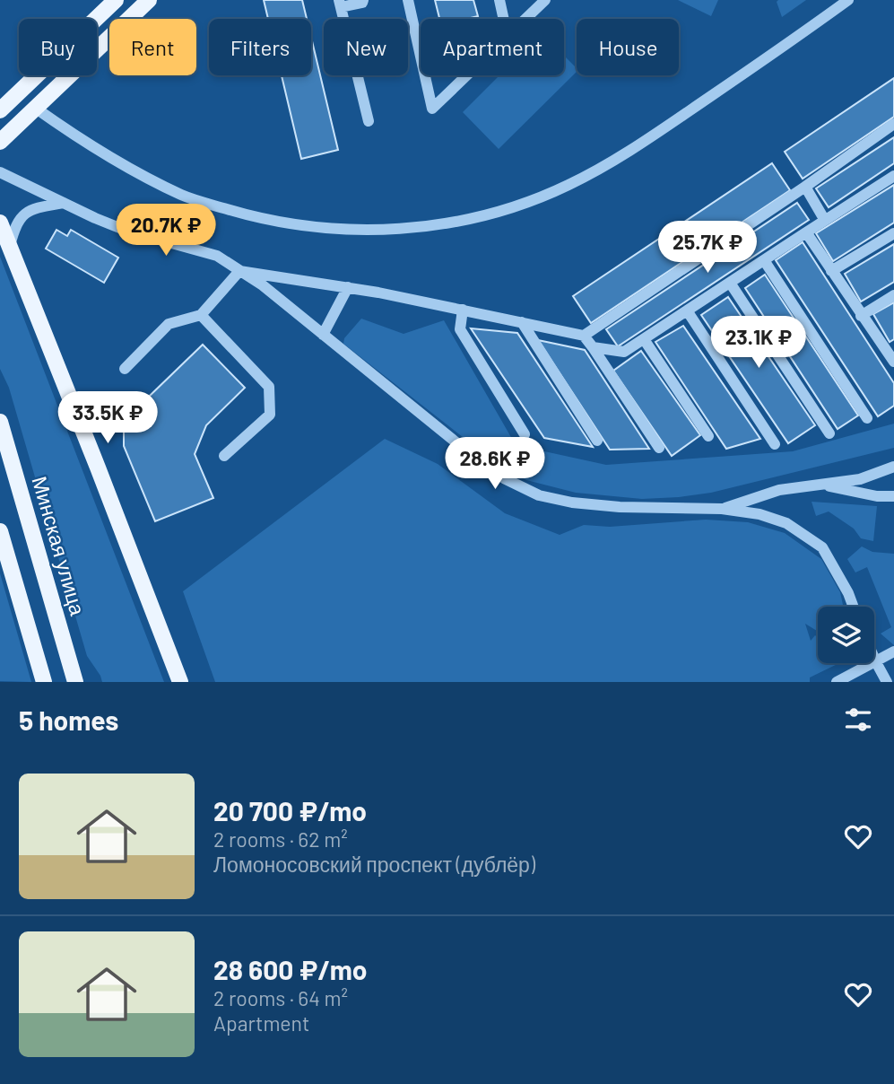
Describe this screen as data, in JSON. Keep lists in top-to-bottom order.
{
  "streets": {
    "main road": ["Минская улица"]
  },
  "page": {
    "chip": [
      "Buy",
      "Rent",
      "Filters",
      "New",
      "Apartment",
      "House"
    ],
    "price": [
      "20.7K ₽",
      "25.7K ₽",
      "23.1K ₽",
      "33.5K ₽",
      "28.6K ₽"
    ],
    "heading": "5 homes",
    "list": [
      {
        "name": "20 700 ₽/mo",
        "note": "2 rooms · 62 m² · Ломоносовский проспект (дублёр)"
      },
      {
        "name": "28 600 ₽/mo",
        "note": "2 rooms · 64 m² · Apartment"
      }
    ]
  }
}
